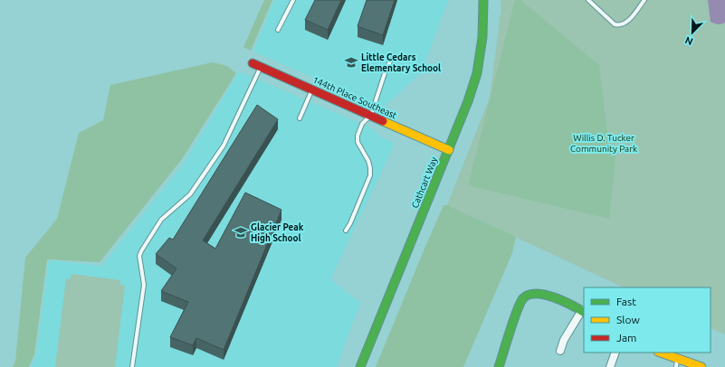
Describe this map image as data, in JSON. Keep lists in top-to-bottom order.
{
  "streets": {
    "street": ["144th Place Southeast", "Cathcart Way"]
  },
  "crossings": [
    ["144th Place Southeast", "Cathcart Way"]
  ],
  "parks": ["Willis D. Tucker Community Park"],
  "places": {
    "school or university": ["Little Cedars Elementary School", "Glacier Peak High School"]
  },
  "legend": ["Fast", "Slow", "Jam"],
  "north": "bottom left"
}
